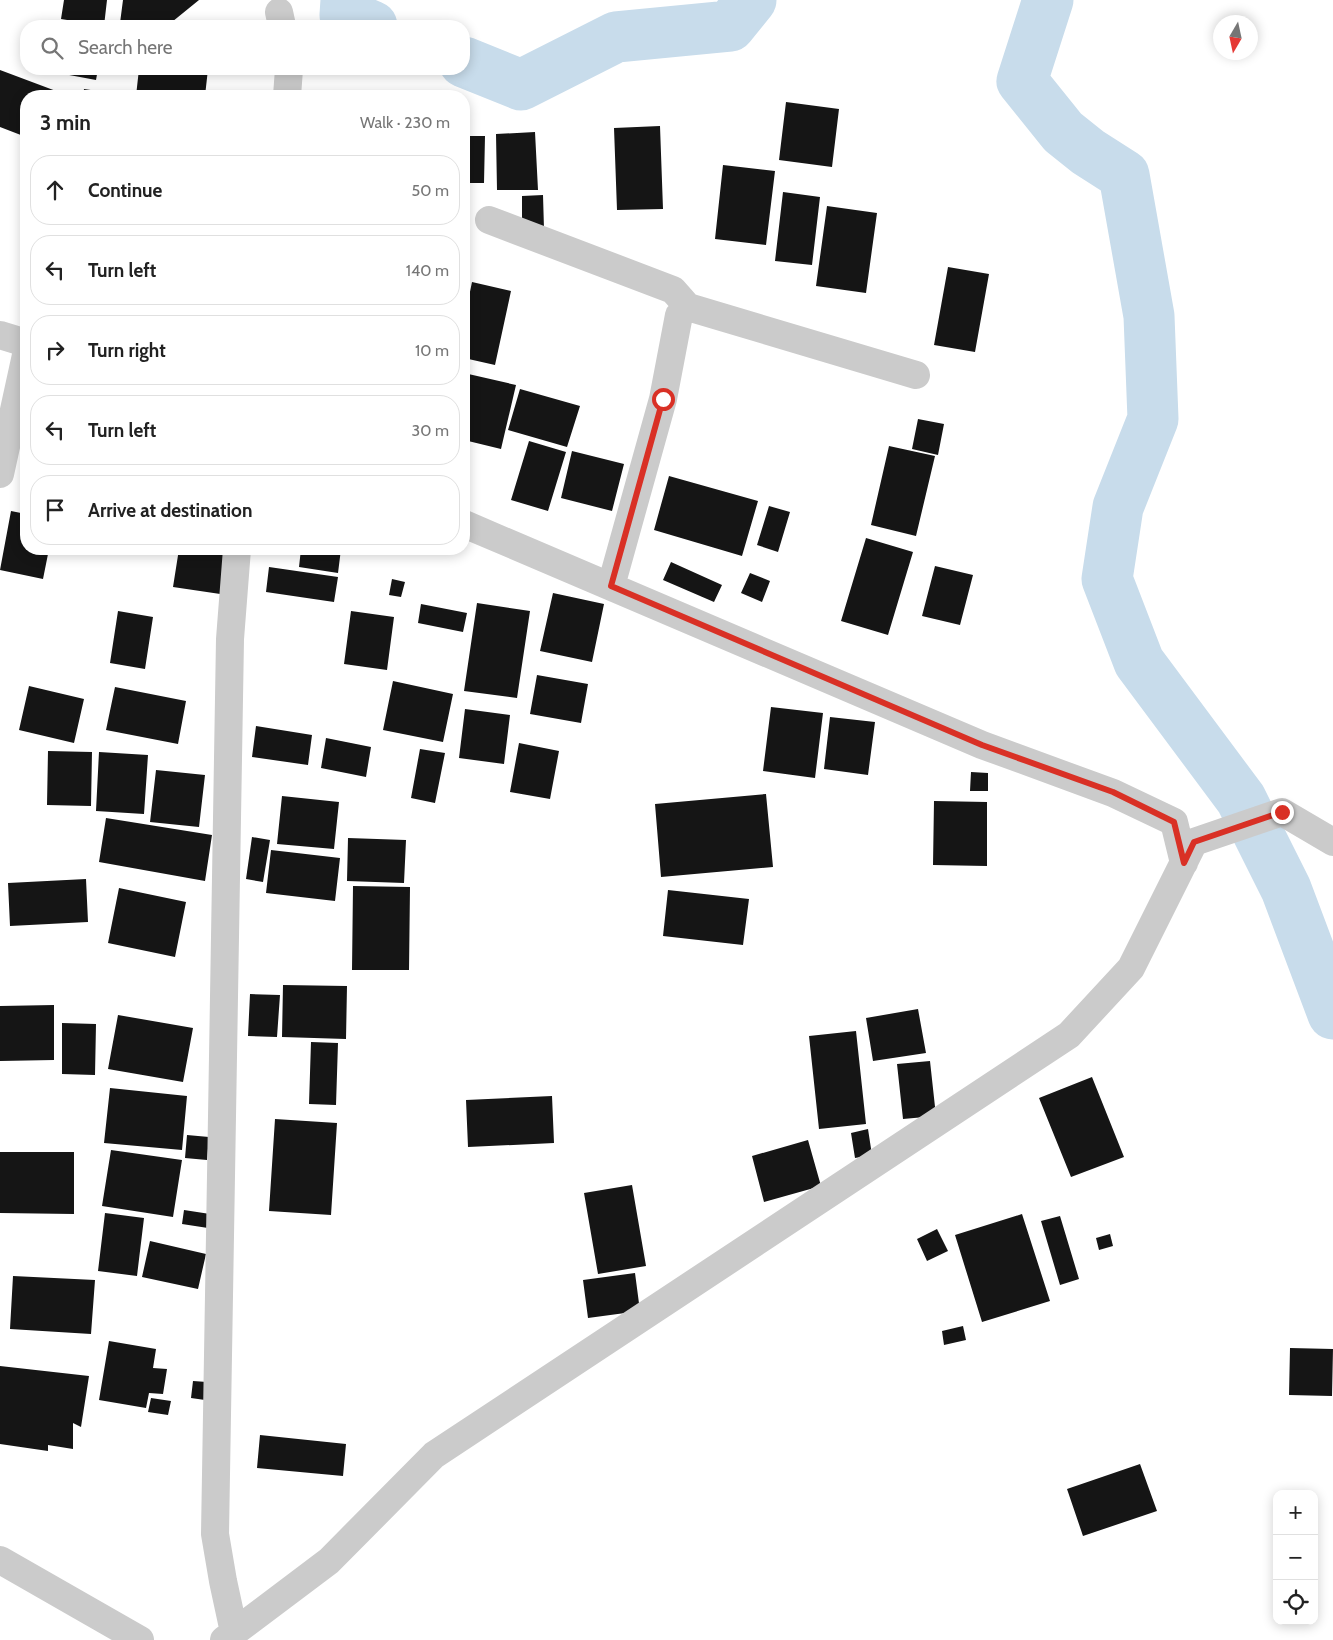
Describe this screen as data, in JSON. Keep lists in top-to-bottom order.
{
  "north": "bottom",
  "page": {
    "search": "Search here",
    "heading": ["3 min", "Walk · 230 m"],
    "list": [
      ["Continue", "50 m"],
      ["Turn left", "140 m"],
      ["Turn right", "10 m"],
      ["Turn left", "30 m"],
      "Arrive at destination"
    ],
    "map_buttons": ["+", "−"]
  }
}
